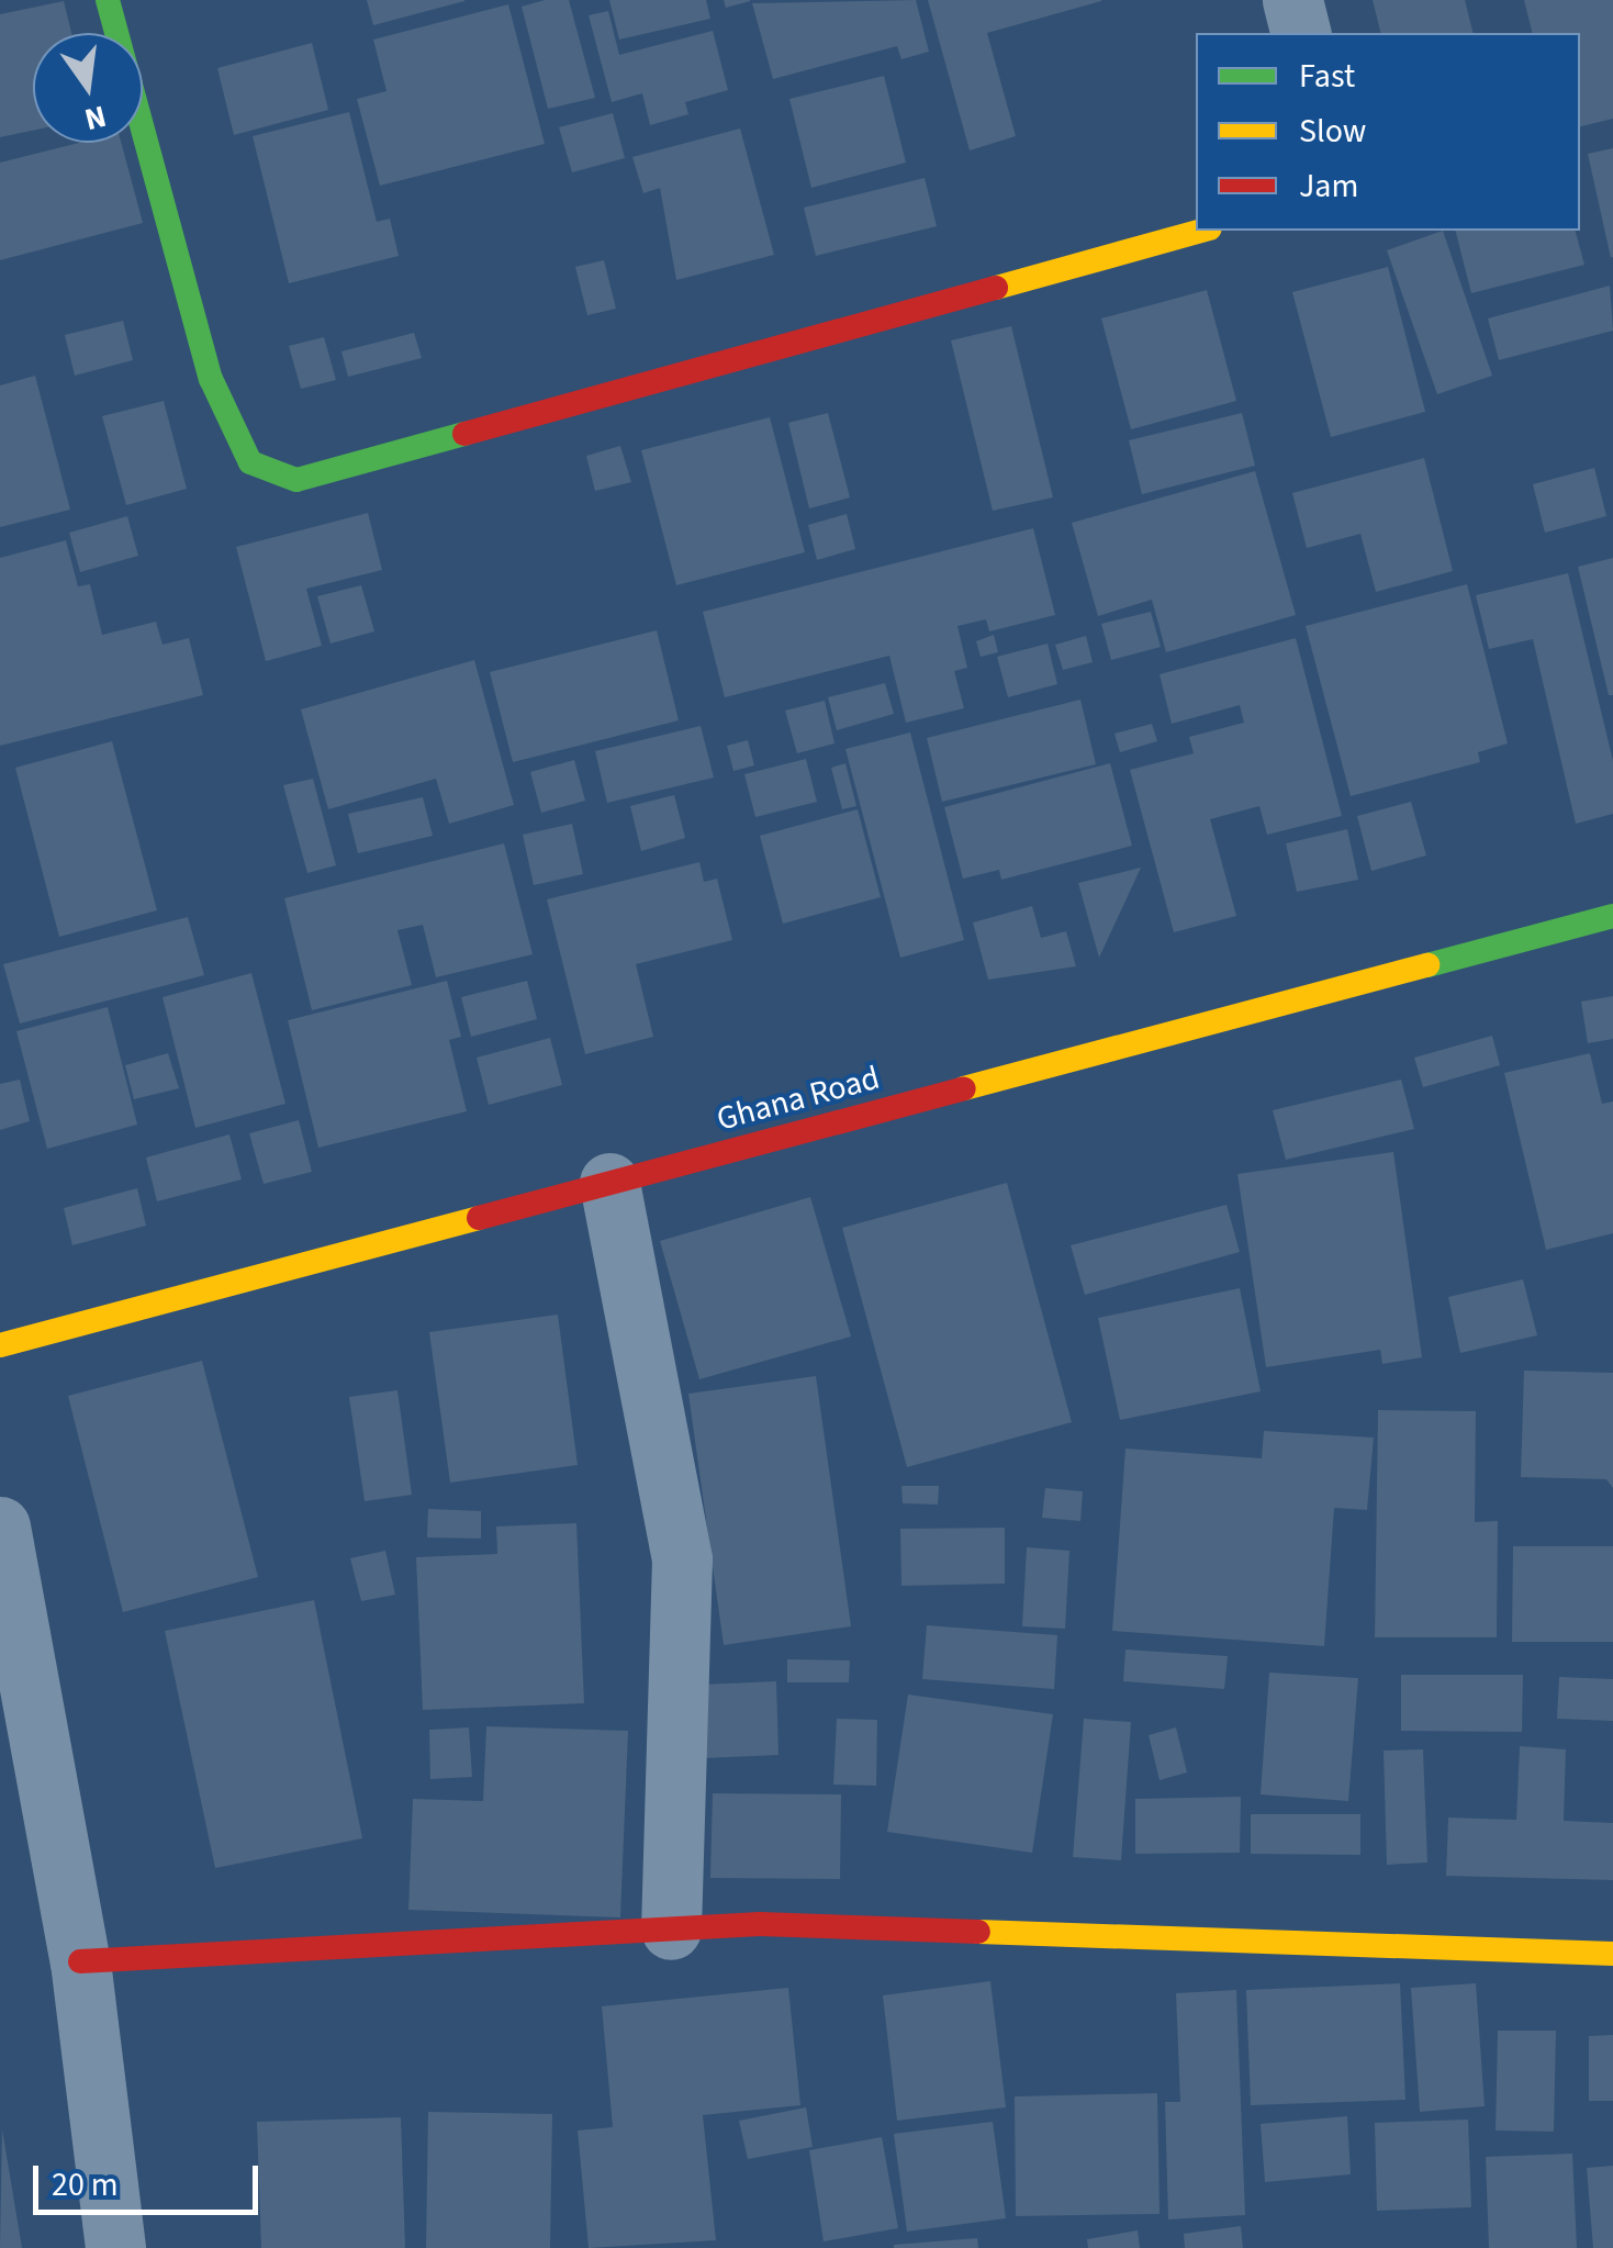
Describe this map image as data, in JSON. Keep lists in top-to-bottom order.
{
  "streets": {
    "street": ["Ghana Road"]
  },
  "legend": ["Fast", "Slow", "Jam"],
  "scale_bar": "20 m",
  "north": "bottom"
}
